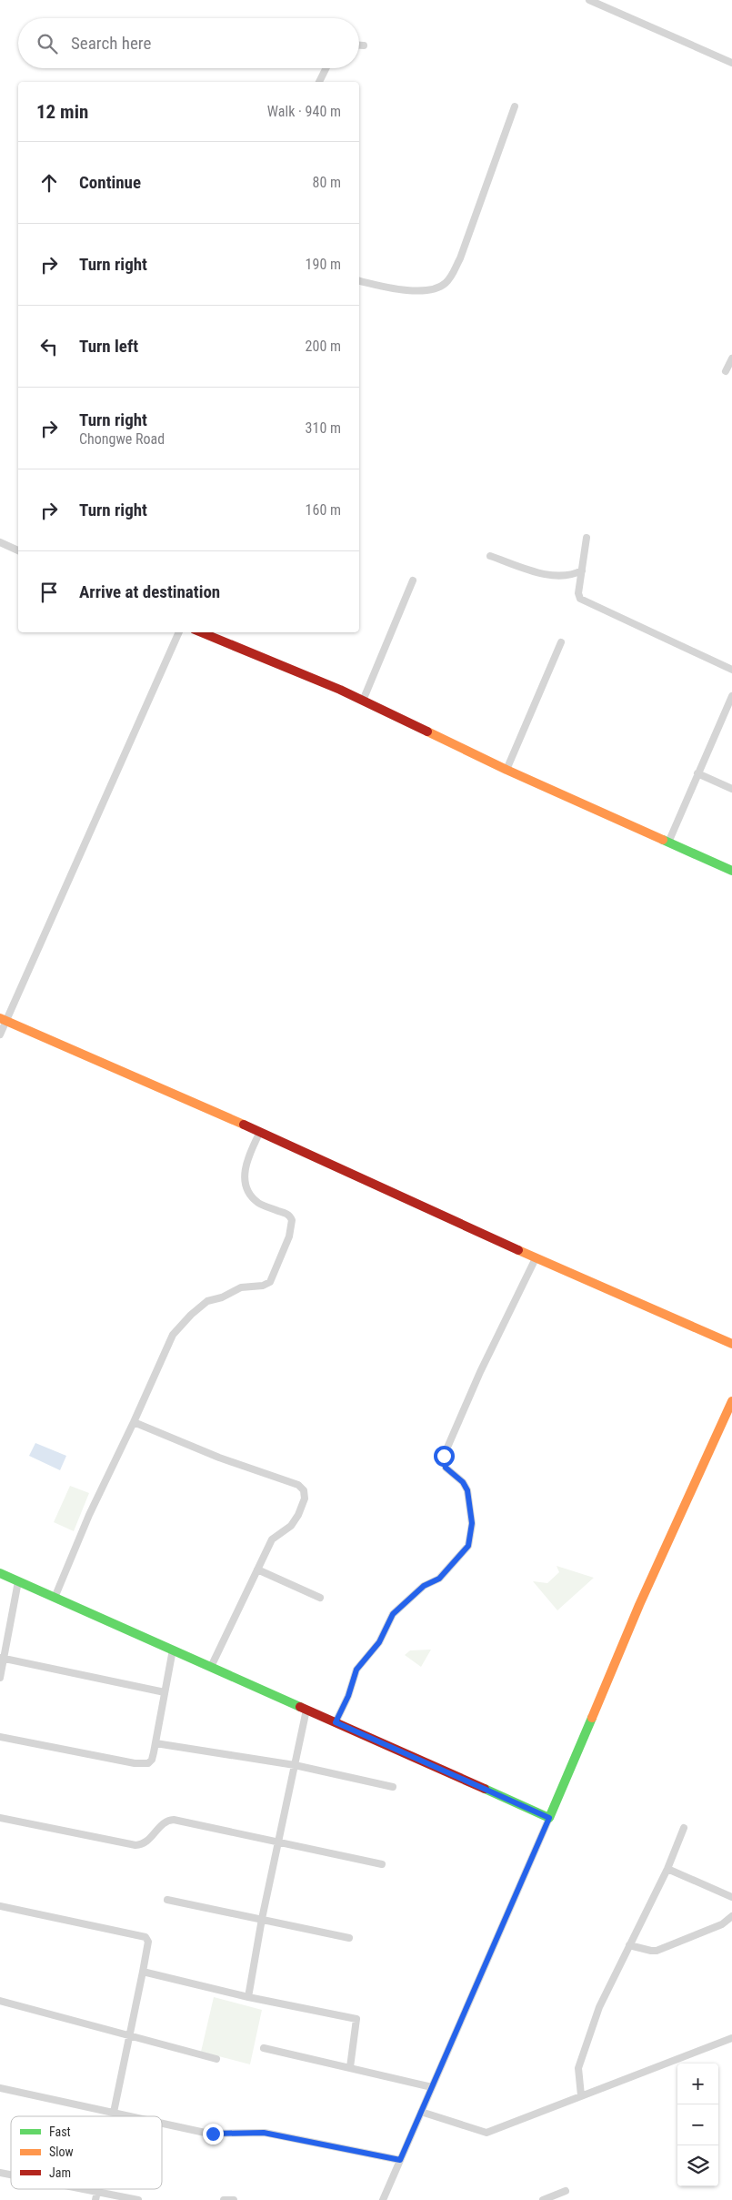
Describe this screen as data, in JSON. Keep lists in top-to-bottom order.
{
  "legend": ["Fast", "Slow", "Jam"],
  "page": {
    "search": "Search here",
    "heading": ["12 min", "Walk · 940 m"],
    "list": [
      ["Continue", "80 m"],
      ["Turn right", "190 m"],
      ["Turn left", "200 m"],
      ["Turn right", "Chongwe Road", "310 m"],
      ["Turn right", "160 m"],
      "Arrive at destination"
    ],
    "map_buttons": ["+", "−"]
  }
}
